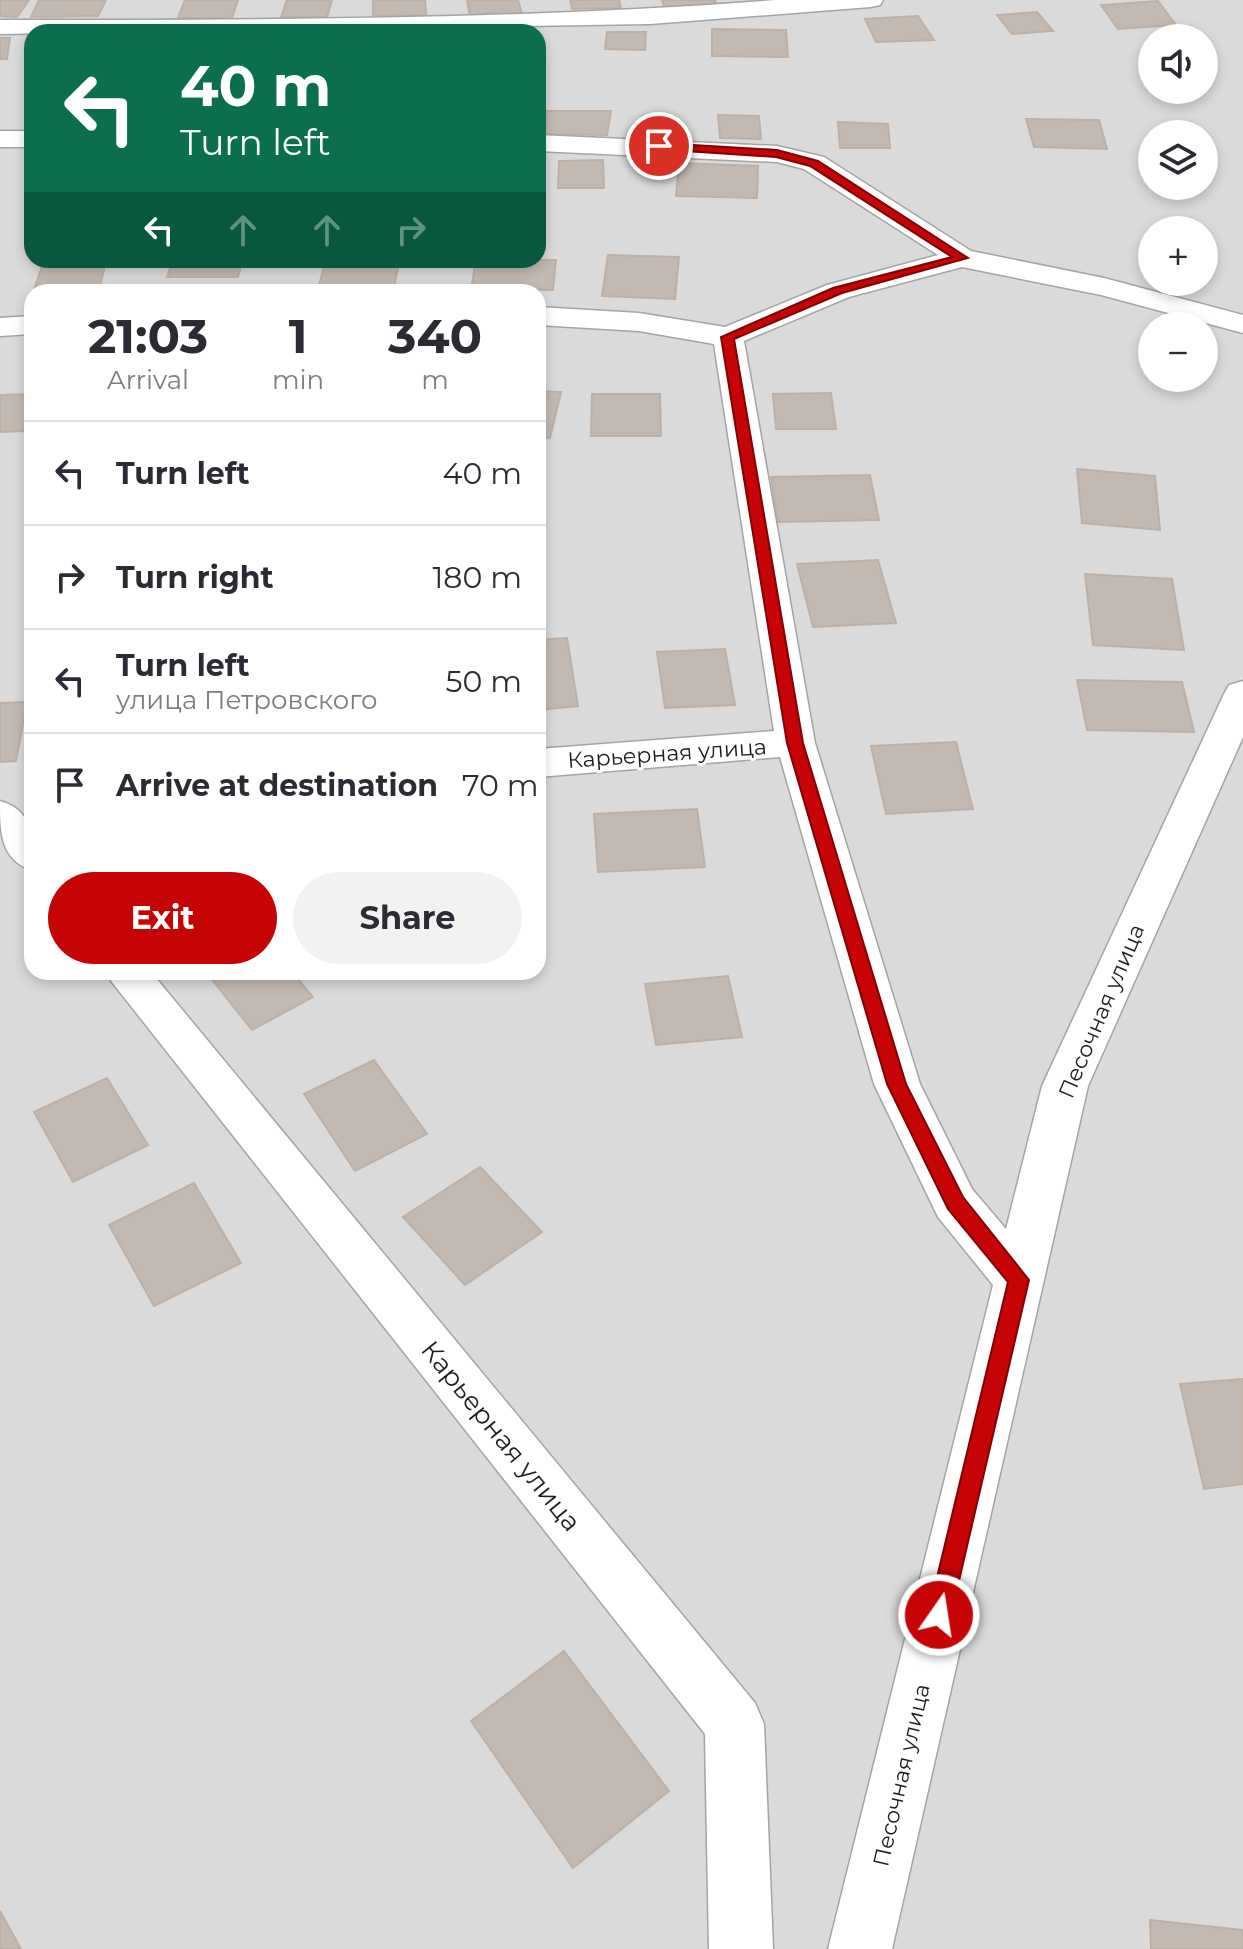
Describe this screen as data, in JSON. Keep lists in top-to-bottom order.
{
  "streets": {
    "street": ["Карьерная улица", "Песочная улица"]
  },
  "page": {
    "map_buttons": ["+", "−"],
    "turn": ["40 m", "Turn left"],
    "eta": [
      "21:03",
      "Arrival",
      "1",
      "min",
      "340",
      "m"
    ],
    "list": [
      {
        "name": "Turn left",
        "value": "40 m"
      },
      {
        "name": "Turn right",
        "value": "180 m"
      },
      {
        "name": "Turn left",
        "note": "улица Петровского",
        "value": "50 m"
      },
      {
        "name": "Arrive at destination",
        "value": "70 m"
      }
    ],
    "buttons": ["Exit", "Share"]
  }
}
